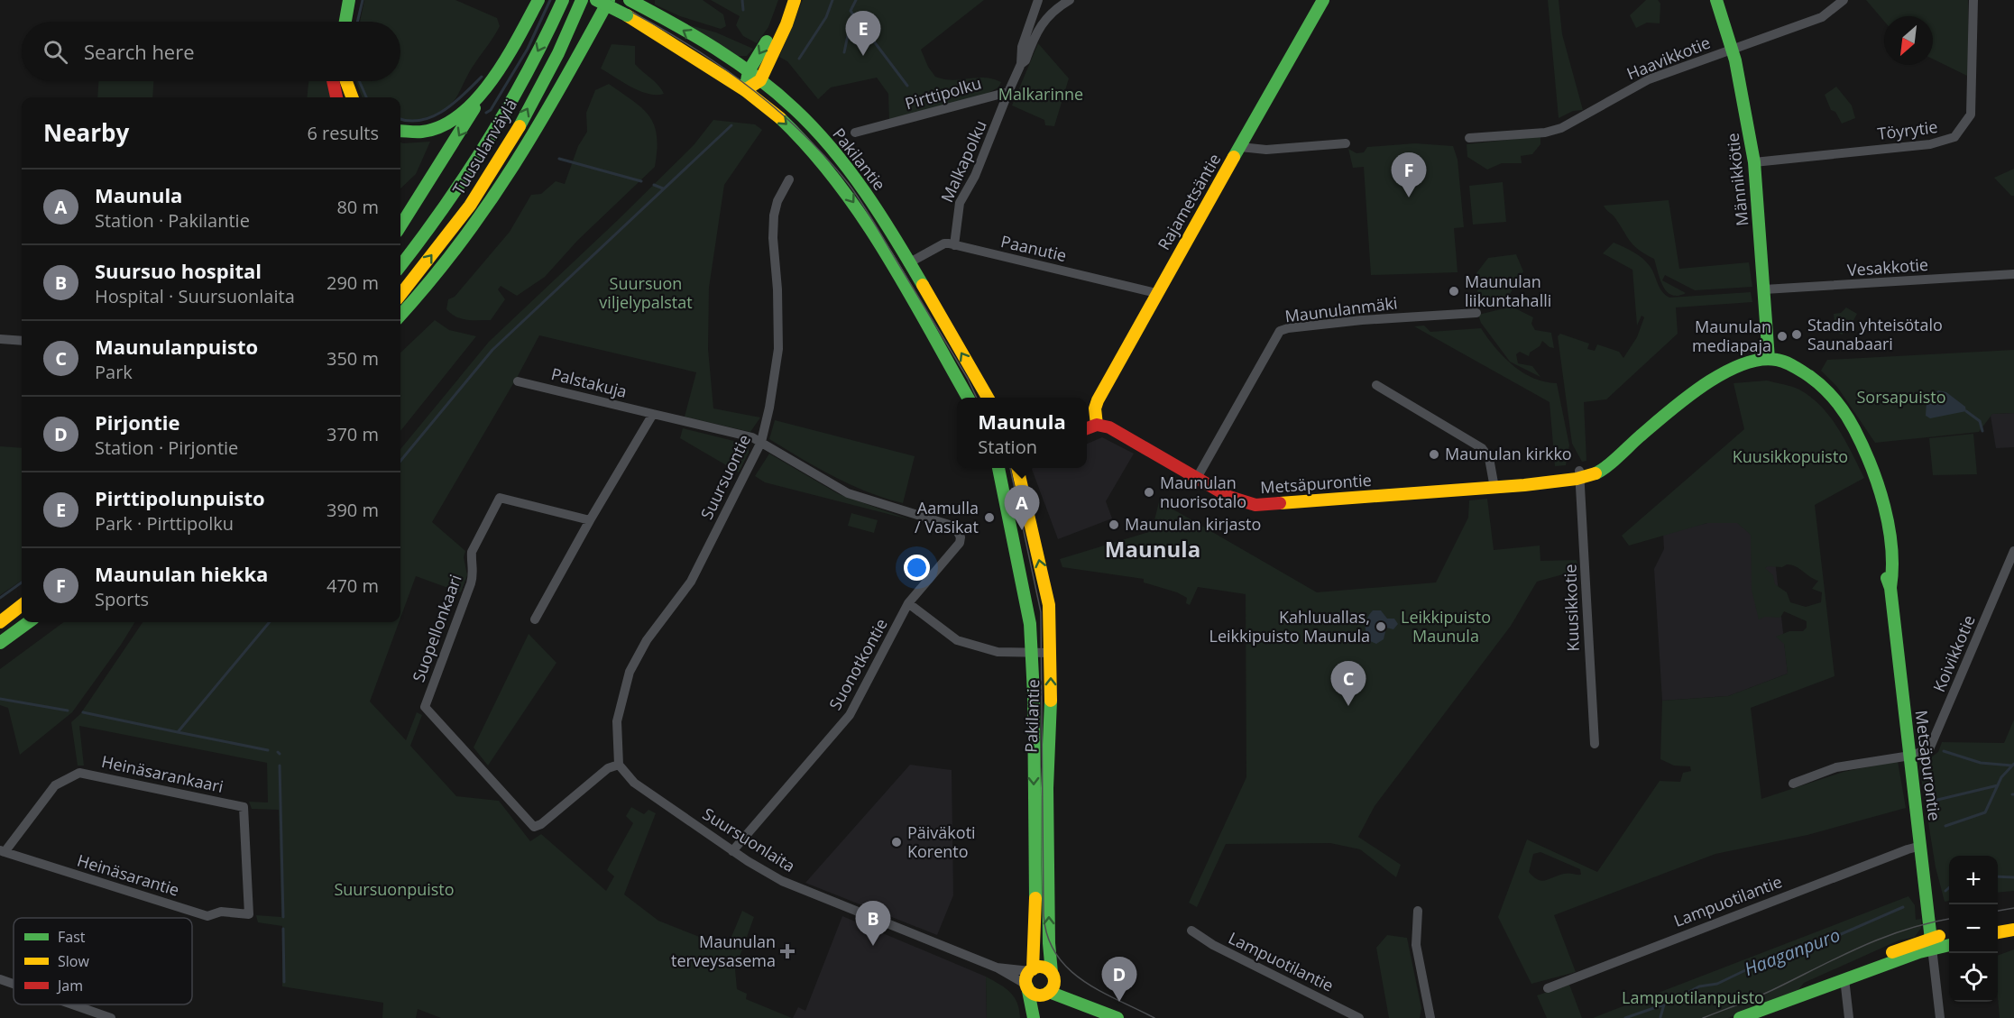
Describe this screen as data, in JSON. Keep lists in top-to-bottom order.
{
  "streets": {
    "main road": [
      "Tuusulanväylä",
      "Pakilantie",
      "Männikkötie",
      "Rajametsäntie",
      "Metsäpurontie"
    ],
    "street": [
      "Haavikkotie",
      "Pirttipolku",
      "Töyrytie",
      "Malkapolku",
      "Paanutie",
      "Vesakkotie",
      "Maunulanmäki",
      "Palstakuja",
      "Suursuontie",
      "Kuusikkotie",
      "Suopellonkaari",
      "Koivikkotie",
      "Suonotkontie",
      "Heinäsarankaari",
      "Suursuonlaita",
      "Heinäsarantie",
      "Lampuotilantie"
    ]
  },
  "crossings": [
    ["Haavikkotie", "Männikkötie"],
    ["Pirttipolku", "Malkapolku"],
    ["Töyrytie", "Männikkötie"],
    ["Pakilantie", "Paanutie"],
    ["Pakilantie", "Suursuonlaita"],
    ["Malkapolku", "Paanutie"],
    ["Männikkötie", "Vesakkotie"],
    ["Männikkötie", "Metsäpurontie"],
    ["Rajametsäntie", "Paanutie"],
    ["Rajametsäntie", "Metsäpurontie"],
    ["Maunulanmäki", "Metsäpurontie"],
    ["Suursuontie", "Suopellonkaari"],
    ["Suursuontie", "Suonotkontie"],
    ["Suursuontie", "Suursuonlaita"],
    ["Metsäpurontie", "Kuusikkotie"],
    ["Metsäpurontie", "Koivikkotie"],
    ["Metsäpurontie", "Lampuotilantie"],
    ["Suopellonkaari", "Suursuonlaita"],
    ["Suonotkontie", "Suursuonlaita"],
    ["Heinäsarankaari", "Heinäsarantie"]
  ],
  "districts": ["Maunula"],
  "water": ["Haaganpuro"],
  "parks": [
    "Malkarinne",
    "Suursuon viljelypalstat",
    "Sorsapuisto",
    "Kuusikkopuisto",
    "Leikkipuisto Maunula",
    "Suursuonpuisto",
    "Lampuotilanpuisto"
  ],
  "places": {
    "other": [
      "Maunulan liikuntahalli",
      "Stadin yhteisötalo Saunabaari",
      "Maunulan mediapaja",
      "Maunulan kirkko",
      "Maunulan nuorisotalo",
      "Aamulla / Vasikat",
      "Maunulan kirjasto",
      "Kahluuallas, Leikkipuisto Maunula",
      "Päiväkoti Korento"
    ],
    "health": ["Maunulan terveysasema"]
  },
  "legend": ["Fast", "Slow", "Jam"],
  "north": "bottom left",
  "page": {
    "pins": [
      "E",
      "F",
      "A",
      "C",
      "B",
      "D"
    ],
    "search": "Search here",
    "heading": ["Nearby", "6 results"],
    "list": [
      {
        "mark": "A",
        "name": "Maunula",
        "note": "Station · Pakilantie",
        "value": "80 m"
      },
      {
        "mark": "B",
        "name": "Suursuo hospital",
        "note": "Hospital · Suursuonlaita",
        "value": "290 m"
      },
      {
        "mark": "C",
        "name": "Maunulanpuisto",
        "note": "Park",
        "value": "350 m"
      },
      {
        "mark": "D",
        "name": "Pirjontie",
        "note": "Station · Pirjontie",
        "value": "370 m"
      },
      {
        "mark": "E",
        "name": "Pirttipolunpuisto",
        "note": "Park · Pirttipolku",
        "value": "390 m"
      },
      {
        "mark": "F",
        "name": "Maunulan hiekka",
        "note": "Sports",
        "value": "470 m"
      }
    ],
    "popup": ["Maunula", "Station"],
    "map_buttons": ["+", "−"]
  }
}
